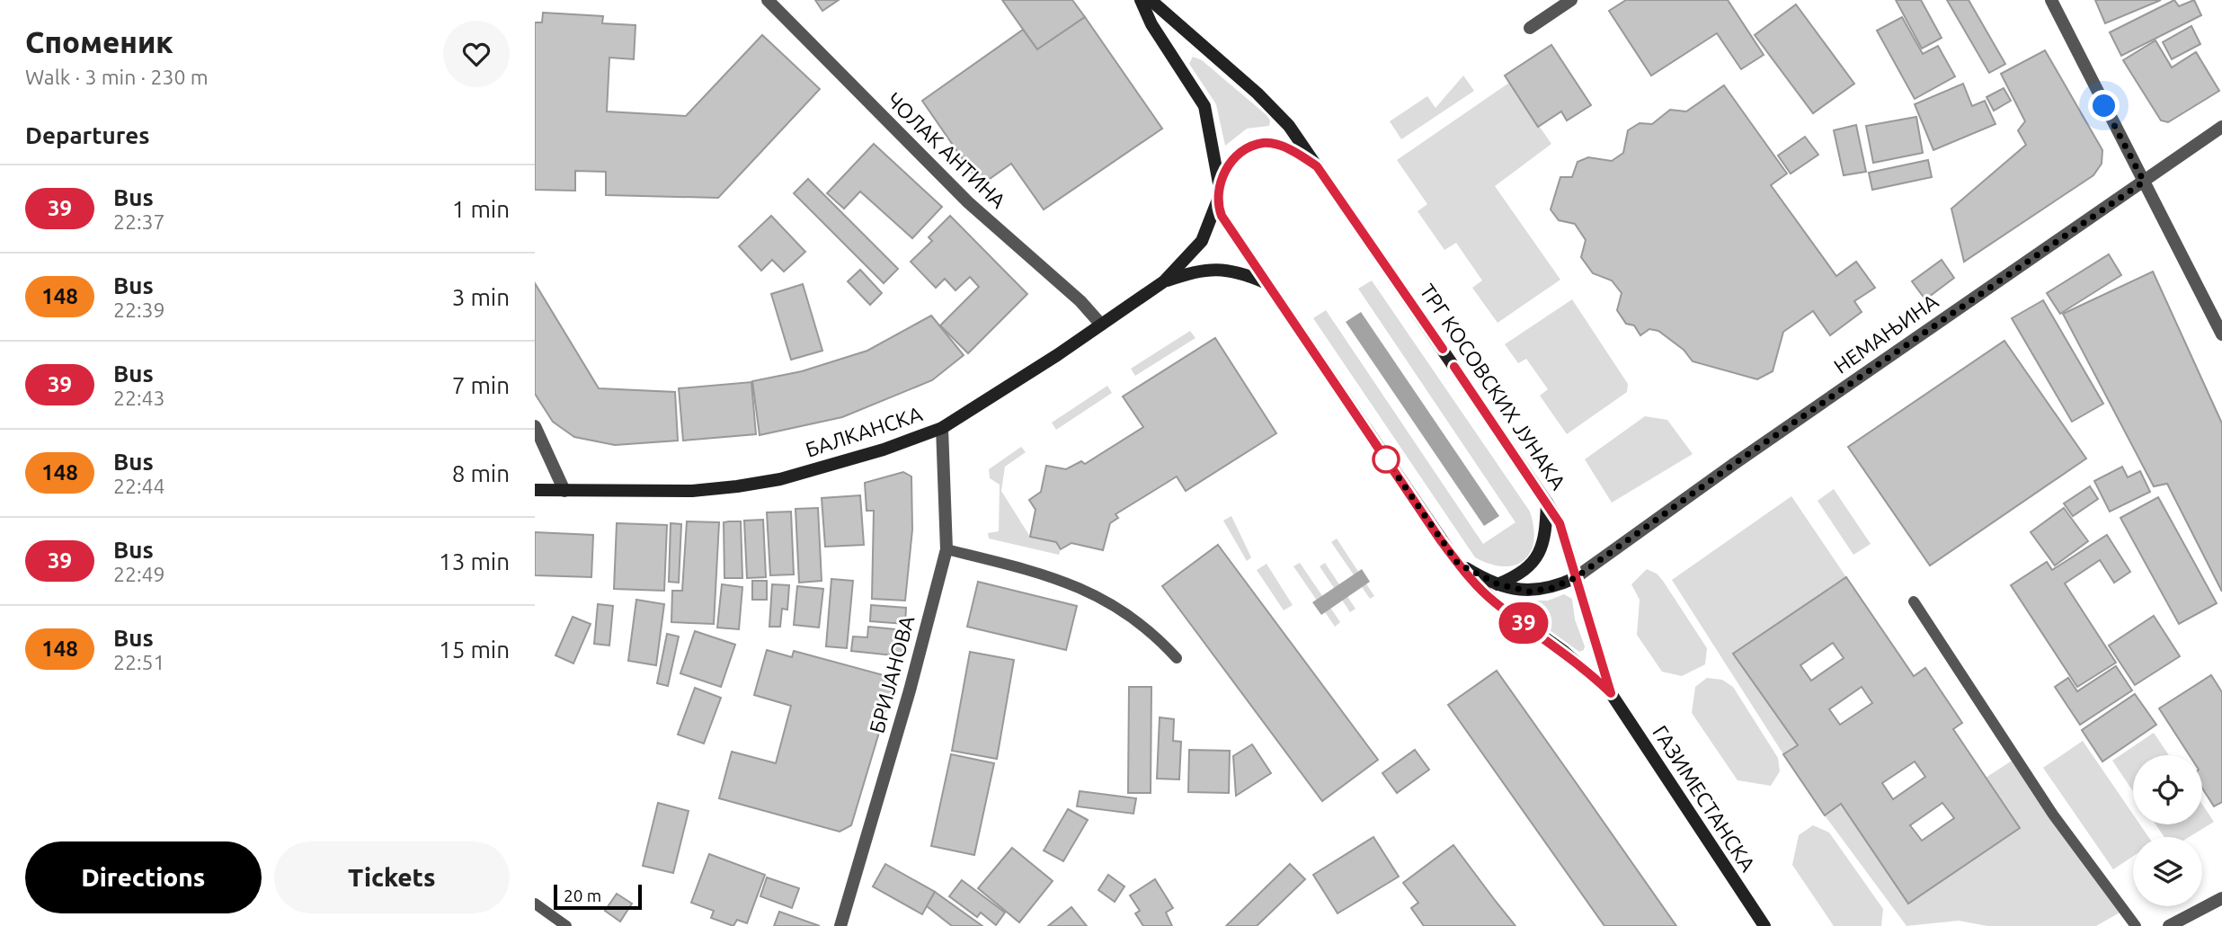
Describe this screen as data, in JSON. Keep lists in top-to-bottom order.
{
  "streets": {
    "main road": ["ТРГ КОСОВСКИХ ЈУНАКА", "БАЛКАНСКА", "ГАЗИМЕСТАНСКА"],
    "street": ["ЧОЛАК АНТИНА", "НЕМАЊИНА", "БРИЈАНОВА"]
  },
  "crossings": [
    ["ЧОЛАК АНТИНА", "БАЛКАНСКА"],
    ["НЕМАЊИНА", "ТРГ КОСОВСКИХ ЈУНАКА"],
    ["ТРГ КОСОВСКИХ ЈУНАКА", "БАЛКАНСКА"],
    ["ТРГ КОСОВСКИХ ЈУНАКА", "ГАЗИМЕСТАНСКА"],
    ["БАЛКАНСКА", "БРИЈАНОВА"]
  ],
  "lines": ["bus line 39"],
  "scale_bar": "20 m",
  "page": {
    "heading": [
      ["Споменик", "Walk · 3 min · 230 m"],
      "Departures"
    ],
    "on_map": "39",
    "list": [
      {
        "mark": "39",
        "name": "Bus",
        "note": "22:37",
        "value": "1 min"
      },
      {
        "mark": "148",
        "name": "Bus",
        "note": "22:39",
        "value": "3 min"
      },
      {
        "mark": "39",
        "name": "Bus",
        "note": "22:43",
        "value": "7 min"
      },
      {
        "mark": "148",
        "name": "Bus",
        "note": "22:44",
        "value": "8 min"
      },
      {
        "mark": "39",
        "name": "Bus",
        "note": "22:49",
        "value": "13 min"
      },
      {
        "mark": "148",
        "name": "Bus",
        "note": "22:51",
        "value": "15 min"
      }
    ],
    "buttons": ["Directions", "Tickets"],
    "scale": "20 m"
  }
}
